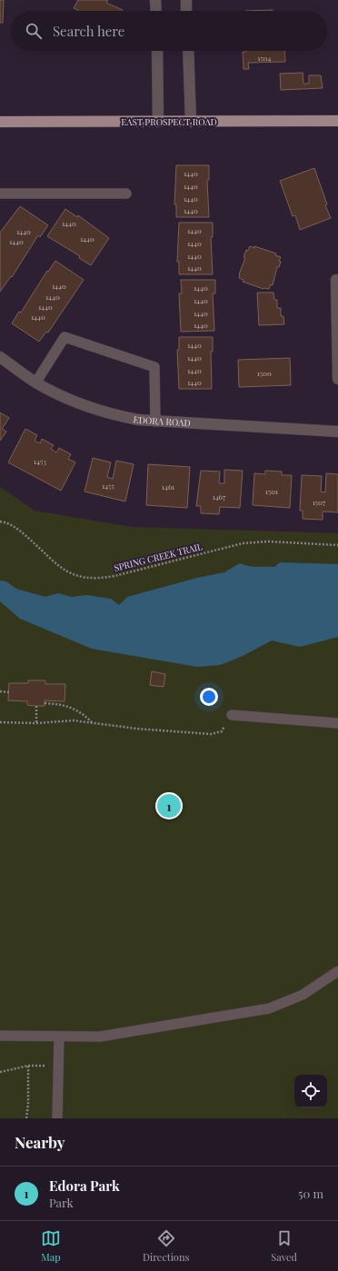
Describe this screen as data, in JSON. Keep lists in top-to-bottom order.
{
  "streets": {
    "main road": ["EAST PROSPECT ROAD"],
    "street": ["EDORA ROAD"],
    "path": ["SPRING CREEK TRAIL"]
  },
  "house_numbers": [
    "1504",
    "1440",
    "1440",
    "1440",
    "1440",
    "1440",
    "1440",
    "1440",
    "1440",
    "1440",
    "1440",
    "1440",
    "1440",
    "1440",
    "1440",
    "1440",
    "1440",
    "1440",
    "1440",
    "1440",
    "1440",
    "1440",
    "1440",
    "1440",
    "1500",
    "1440",
    "1453",
    "1455",
    "1461",
    "1501",
    "1467",
    "1507"
  ],
  "page": {
    "search": "Search here",
    "pins": "1",
    "heading": "Nearby",
    "list": [
      {
        "mark": "1",
        "name": "Edora Park",
        "note": "Park",
        "value": "50 m"
      }
    ],
    "nav": ["Map", "Directions", "Saved"]
  }
}
